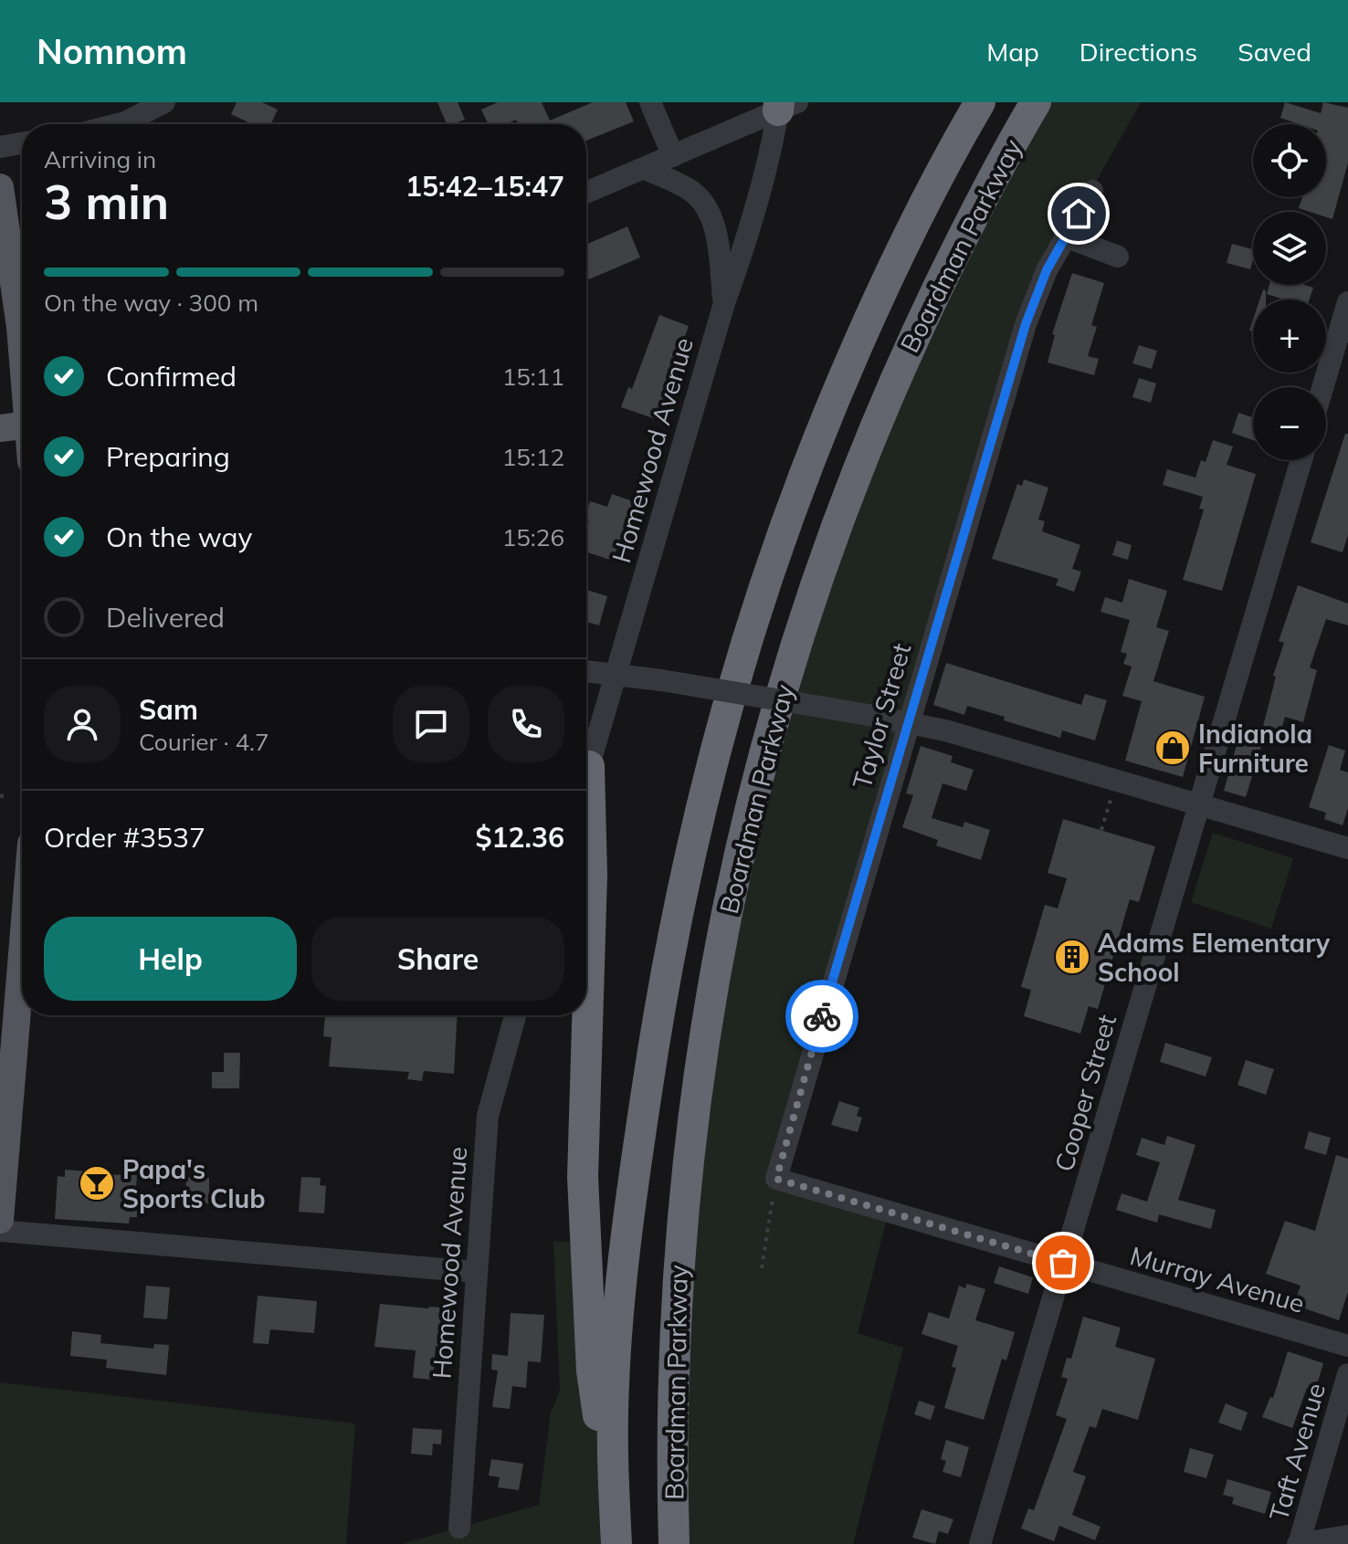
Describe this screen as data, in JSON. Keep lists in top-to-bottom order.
{
  "streets": {
    "highway": ["Boardman Parkway"],
    "street": [
      "Homewood Avenue",
      "Taylor Street",
      "Cooper Street",
      "Murray Avenue",
      "Taft Avenue"
    ]
  },
  "crossings": [
    ["Taylor Street", "Murray Avenue"],
    ["Cooper Street", "Murray Avenue"]
  ],
  "places": {
    "shop": ["Indianola Furniture"],
    "building": ["Adams Elementary School"],
    "bar": ["Papa's Sports Club"]
  },
  "page": {
    "header": "Nomnom",
    "nav": ["Map", "Directions", "Saved"],
    "map_buttons": ["+", "−"],
    "heading": ["3 min", "Arriving in", "15:42–15:47"],
    "panel": [
      "Sam",
      "Courier · 4.7",
      "Order #3537",
      "$12.36"
    ],
    "bar": "On the way · 300 m",
    "list": [
      ["Confirmed", "15:11"],
      ["Preparing", "15:12"],
      ["On the way", "15:26"],
      "Delivered"
    ],
    "buttons": ["Help", "Share"]
  }
}
